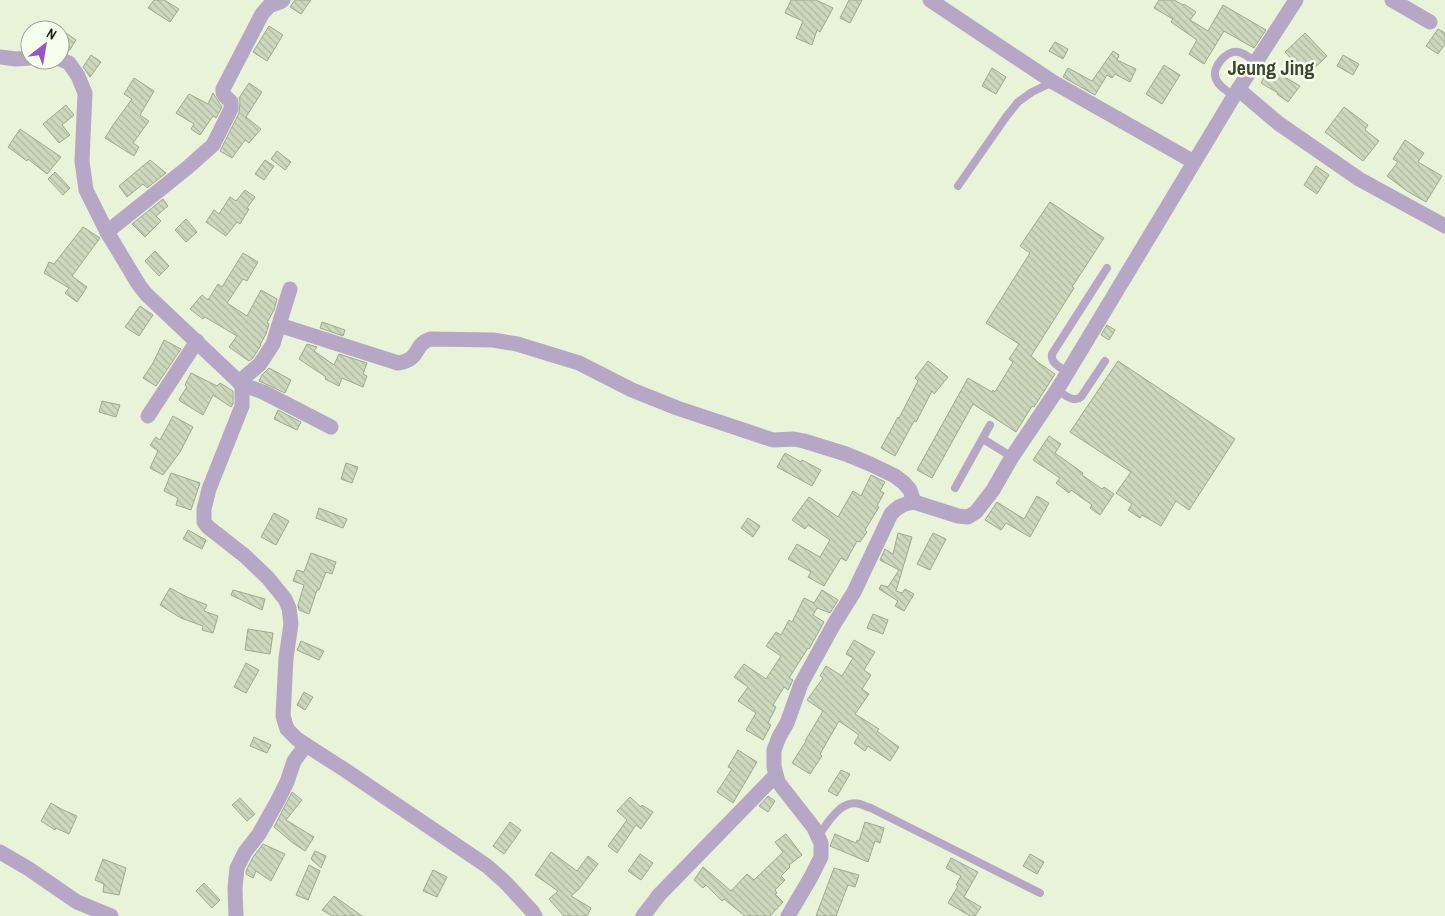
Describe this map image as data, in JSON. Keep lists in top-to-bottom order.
{
  "districts": ["Jeung Jing"],
  "north": "top right"
}
